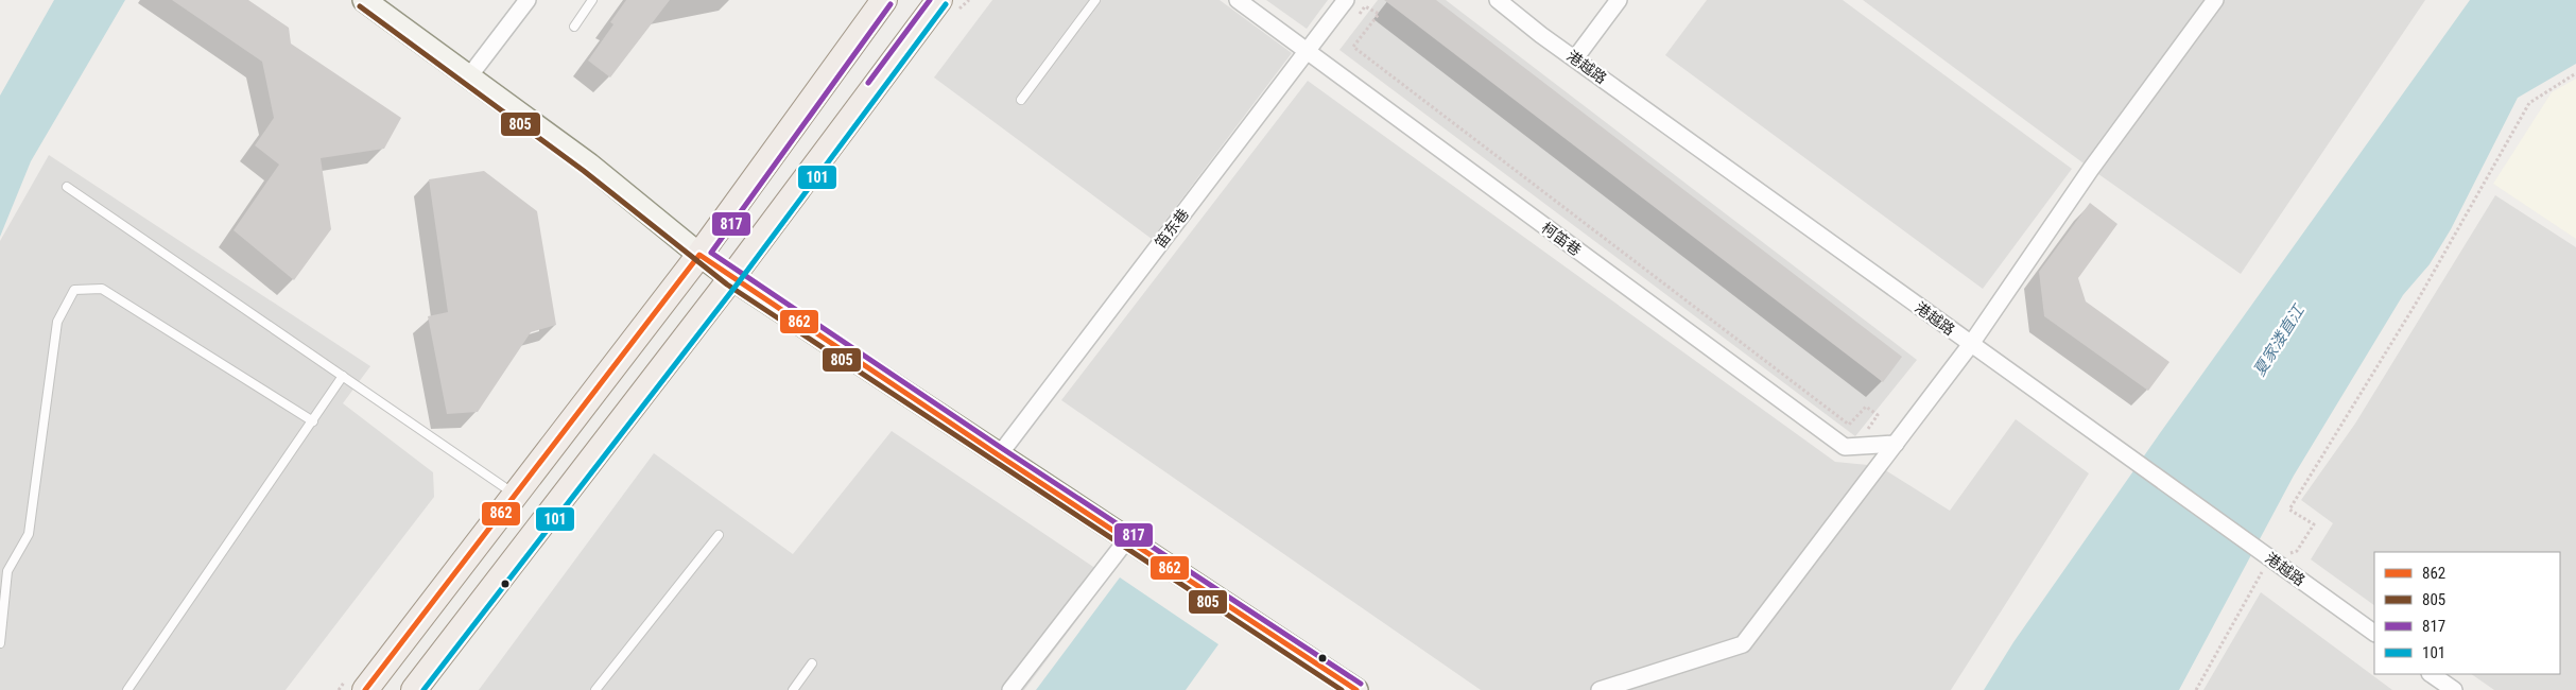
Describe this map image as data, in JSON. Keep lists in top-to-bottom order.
{
  "streets": {
    "street": ["港越路", "笛东巷", "柯笛巷"]
  },
  "crossings": [
    ["笛东巷", "柯笛巷"]
  ],
  "water": ["夏家溇直江"],
  "lines": [
    "transit line 817",
    "transit line 101",
    "transit line 805",
    "transit line 862"
  ],
  "legend": [
    "862",
    "805",
    "817",
    "101"
  ]
}
